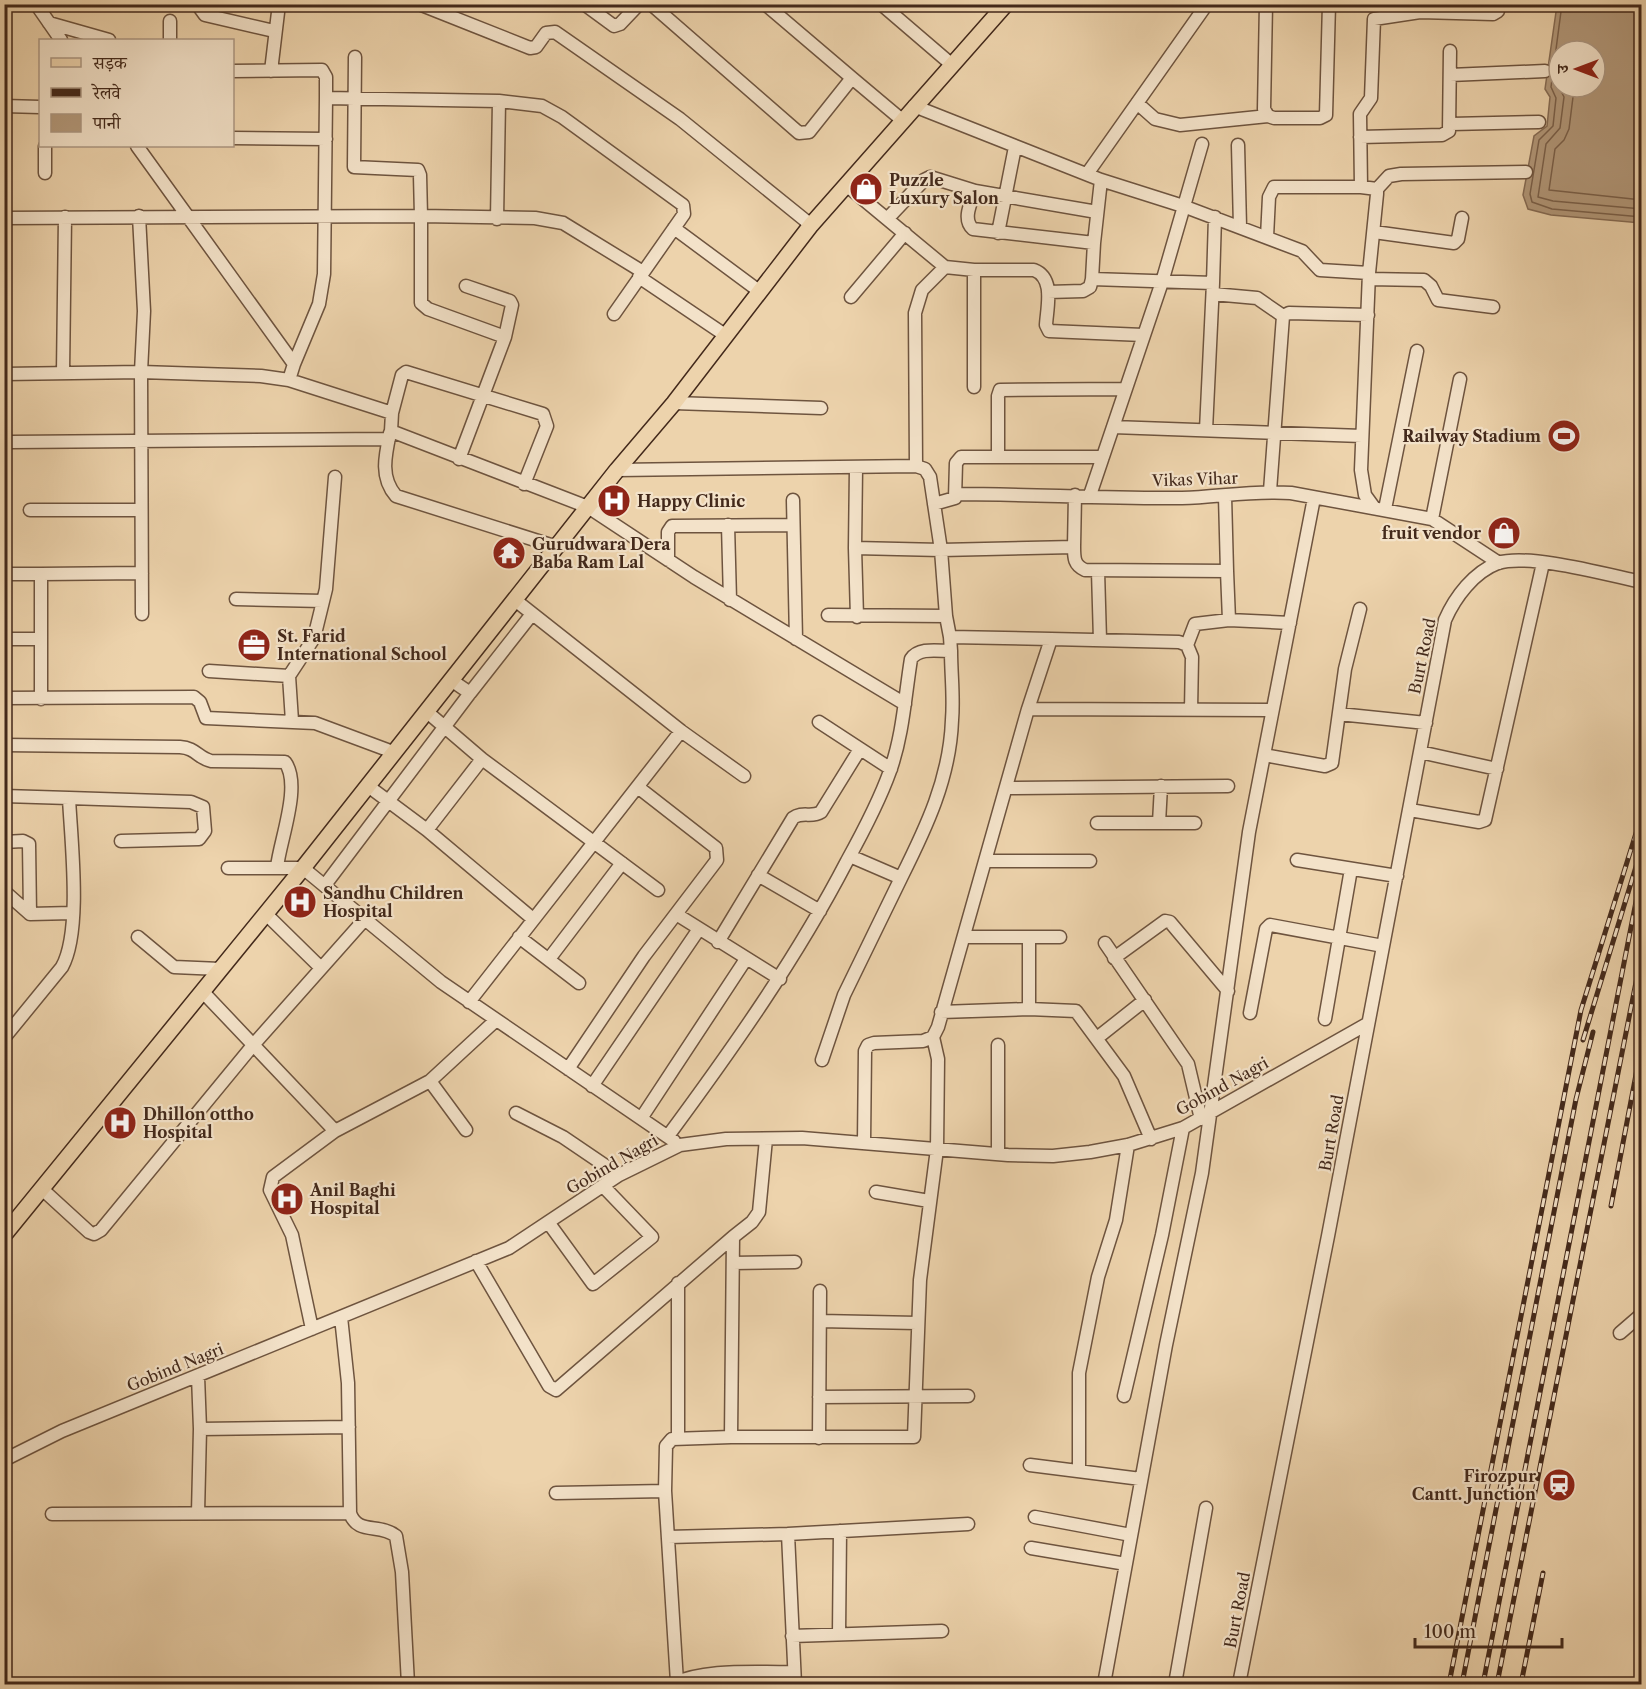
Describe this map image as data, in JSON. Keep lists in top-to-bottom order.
{
  "streets": {
    "street": ["Vikas Vihar", "Burt Road", "Gobind Nagri"]
  },
  "crossings": [
    ["Burt Road", "Gobind Nagri"]
  ],
  "places": {
    "shop": ["Puzzle Luxury Salon", "fruit vendor"],
    "sports": ["Railway Stadium"],
    "hospital": [
      "Happy Clinic",
      "Sandhu Children Hospital",
      "Dhillon ottho Hospital",
      "Anil Baghi Hospital"
    ],
    "temple": ["Gurudwara Dera Baba Ram Lal"],
    "office": ["St. Farid International School"],
    "station": ["Firozpur Cantt. Junction"]
  },
  "legend": ["सड़क", "रेलवे", "पानी"],
  "scale_bar": "100 m",
  "north": "left"
}
